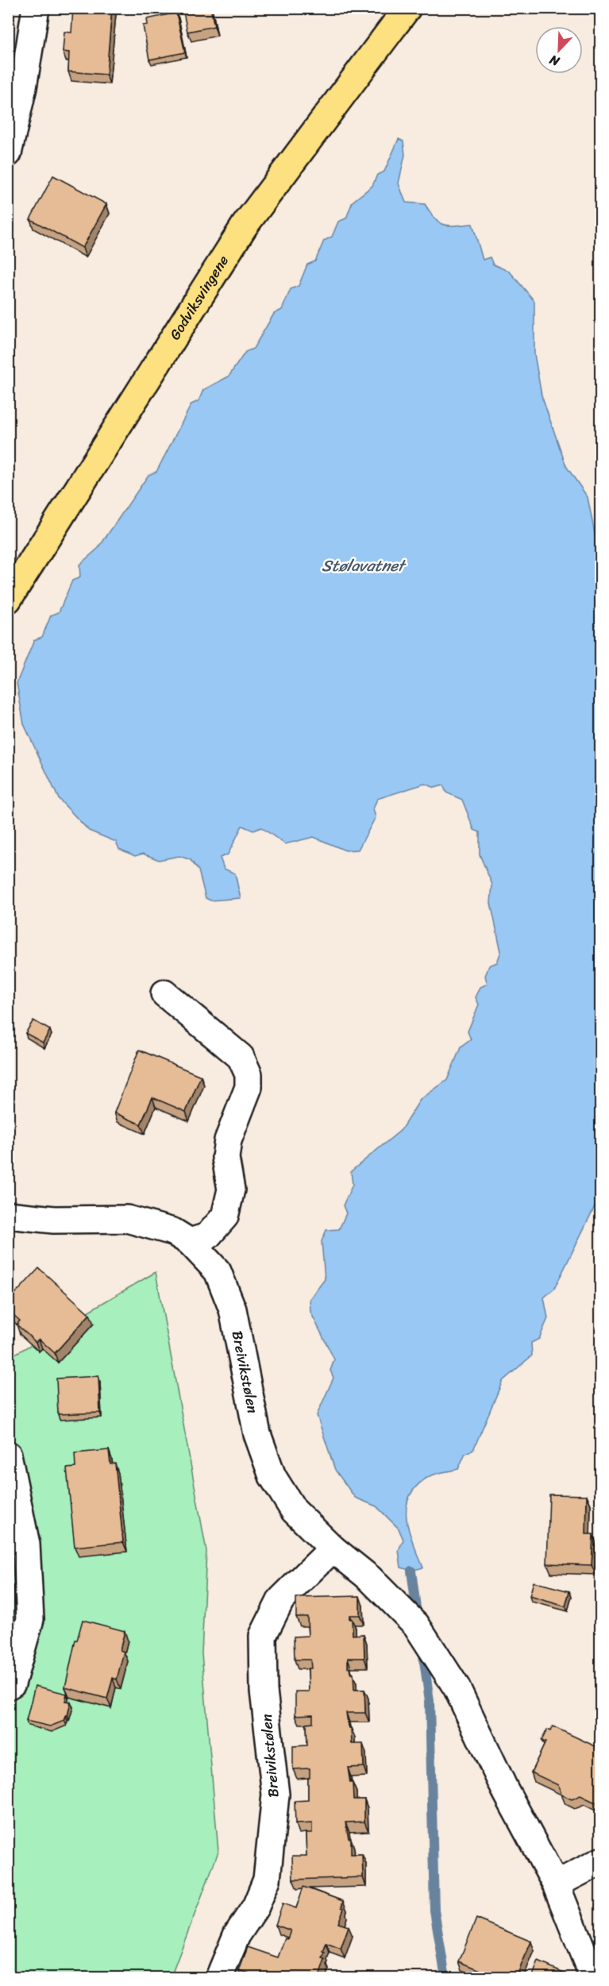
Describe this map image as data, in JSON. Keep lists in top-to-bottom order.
{
  "streets": {
    "main road": ["Godviksvingene"],
    "street": ["Breivikstølen"]
  },
  "water": ["Stølavatnet"],
  "north": "bottom left"
}
